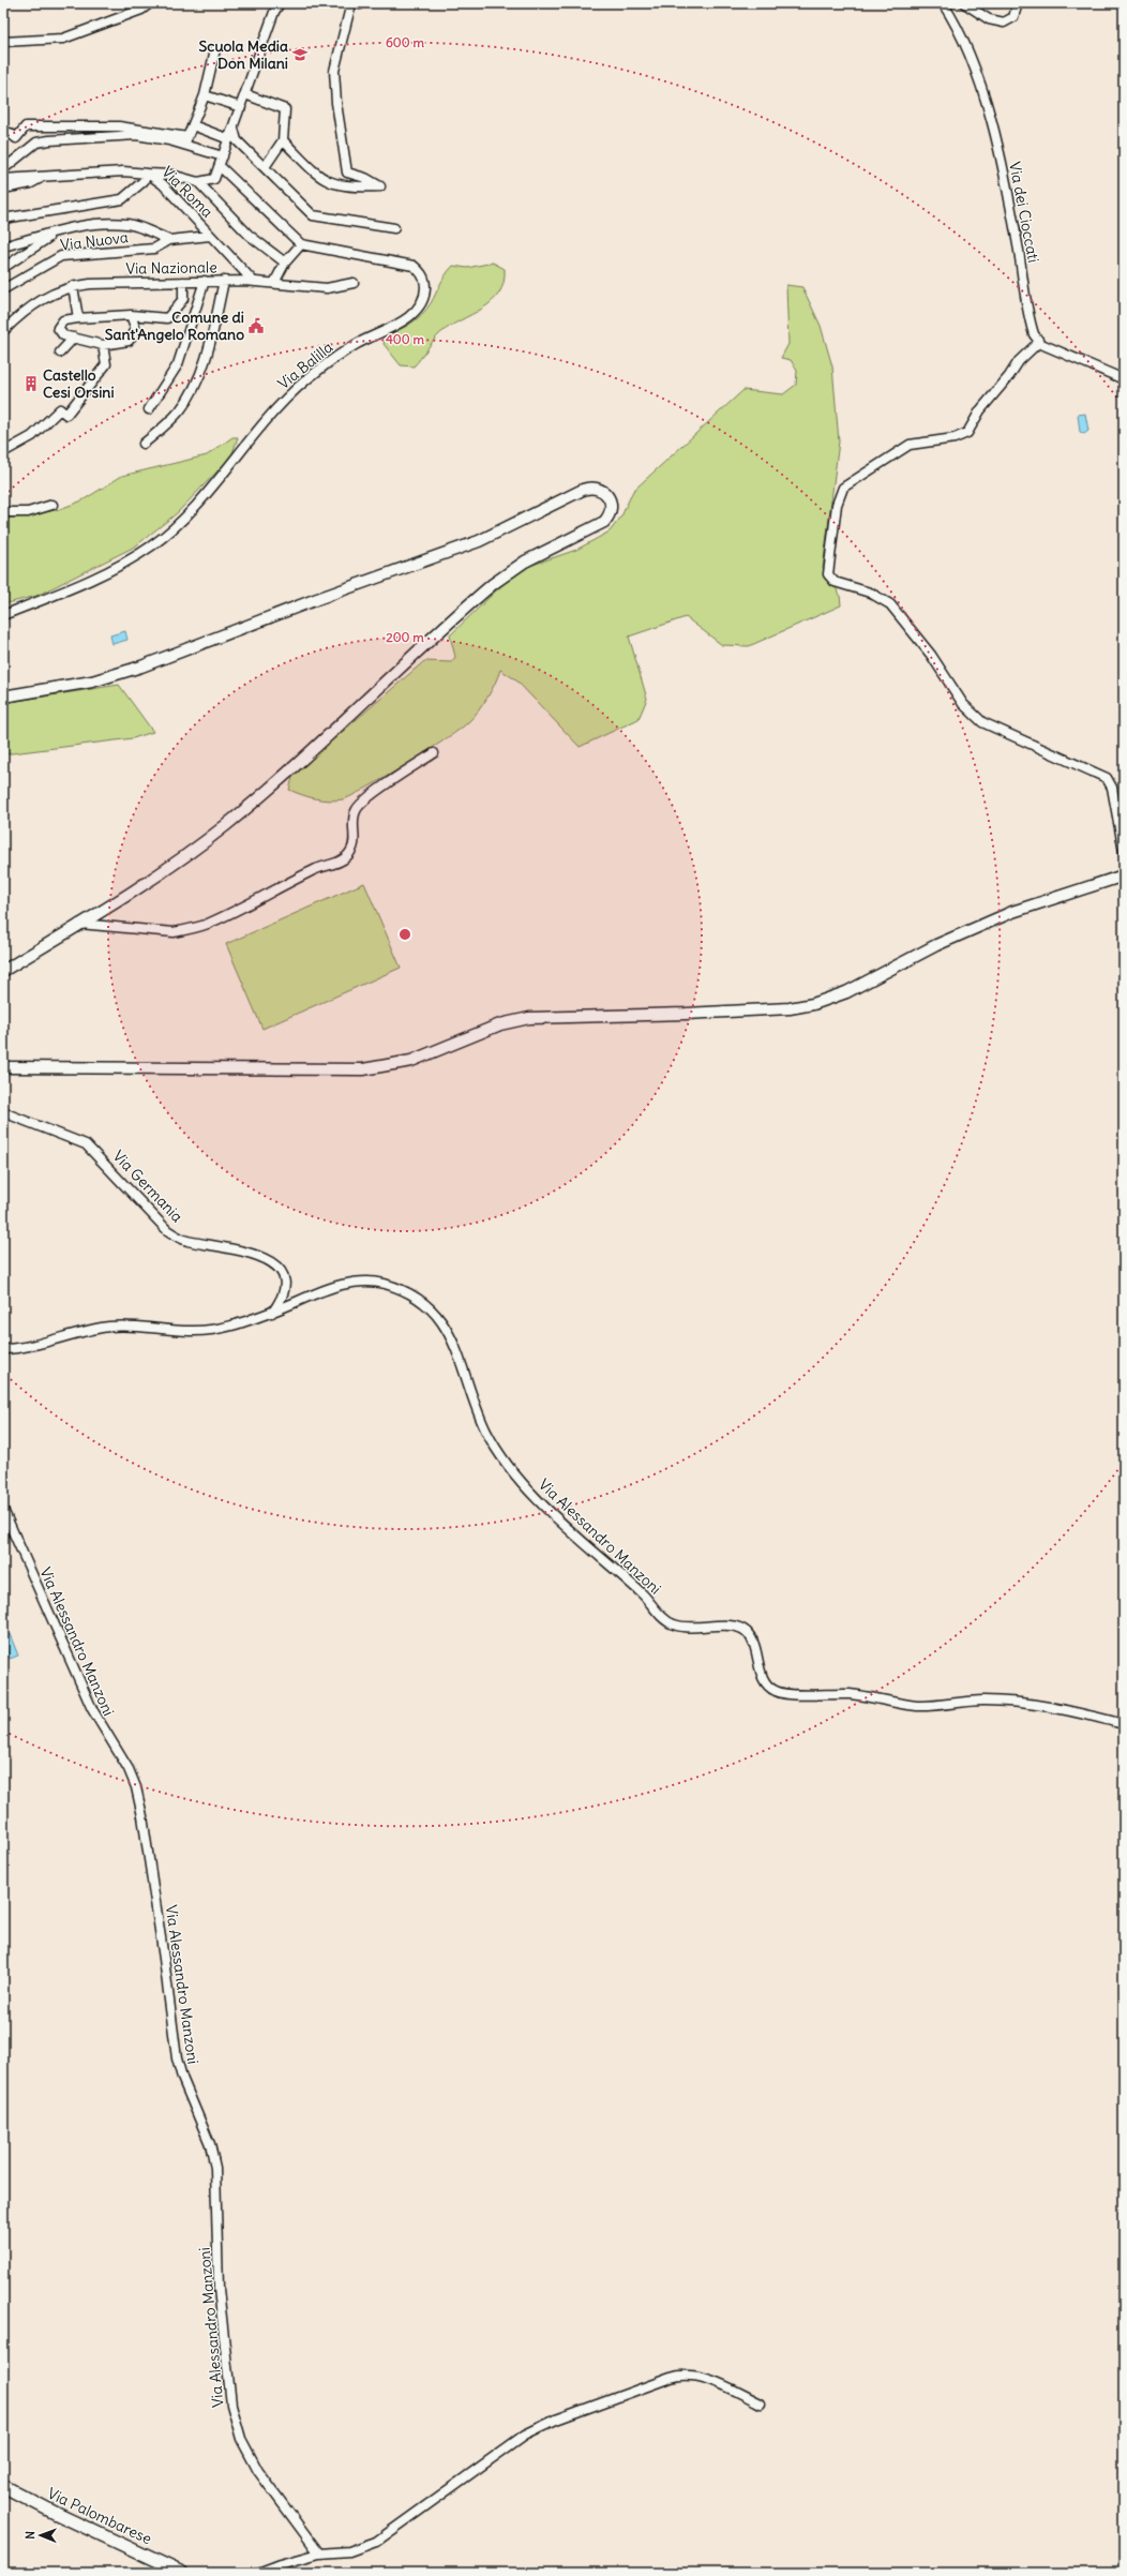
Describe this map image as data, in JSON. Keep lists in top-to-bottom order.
{
  "streets": {
    "main road": ["Via Palombarese"],
    "street": [
      "Via Roma",
      "Via dei Cioccati",
      "Via Nuova",
      "Via Nazionale",
      "Via Balilla",
      "Via Germania",
      "Via Alessandro Manzoni"
    ]
  },
  "crossings": [
    ["Via Roma", "Via Nazionale"],
    ["Via Germania", "Via Alessandro Manzoni"]
  ],
  "places": {
    "school or university": ["Scuola Media Don Milani"],
    "public building": ["Comune di Sant'Angelo Romano"],
    "building": ["Castello Cesi Orsini"]
  },
  "north": "left",
  "rings": ["600 m", "400 m", "200 m"]
}
